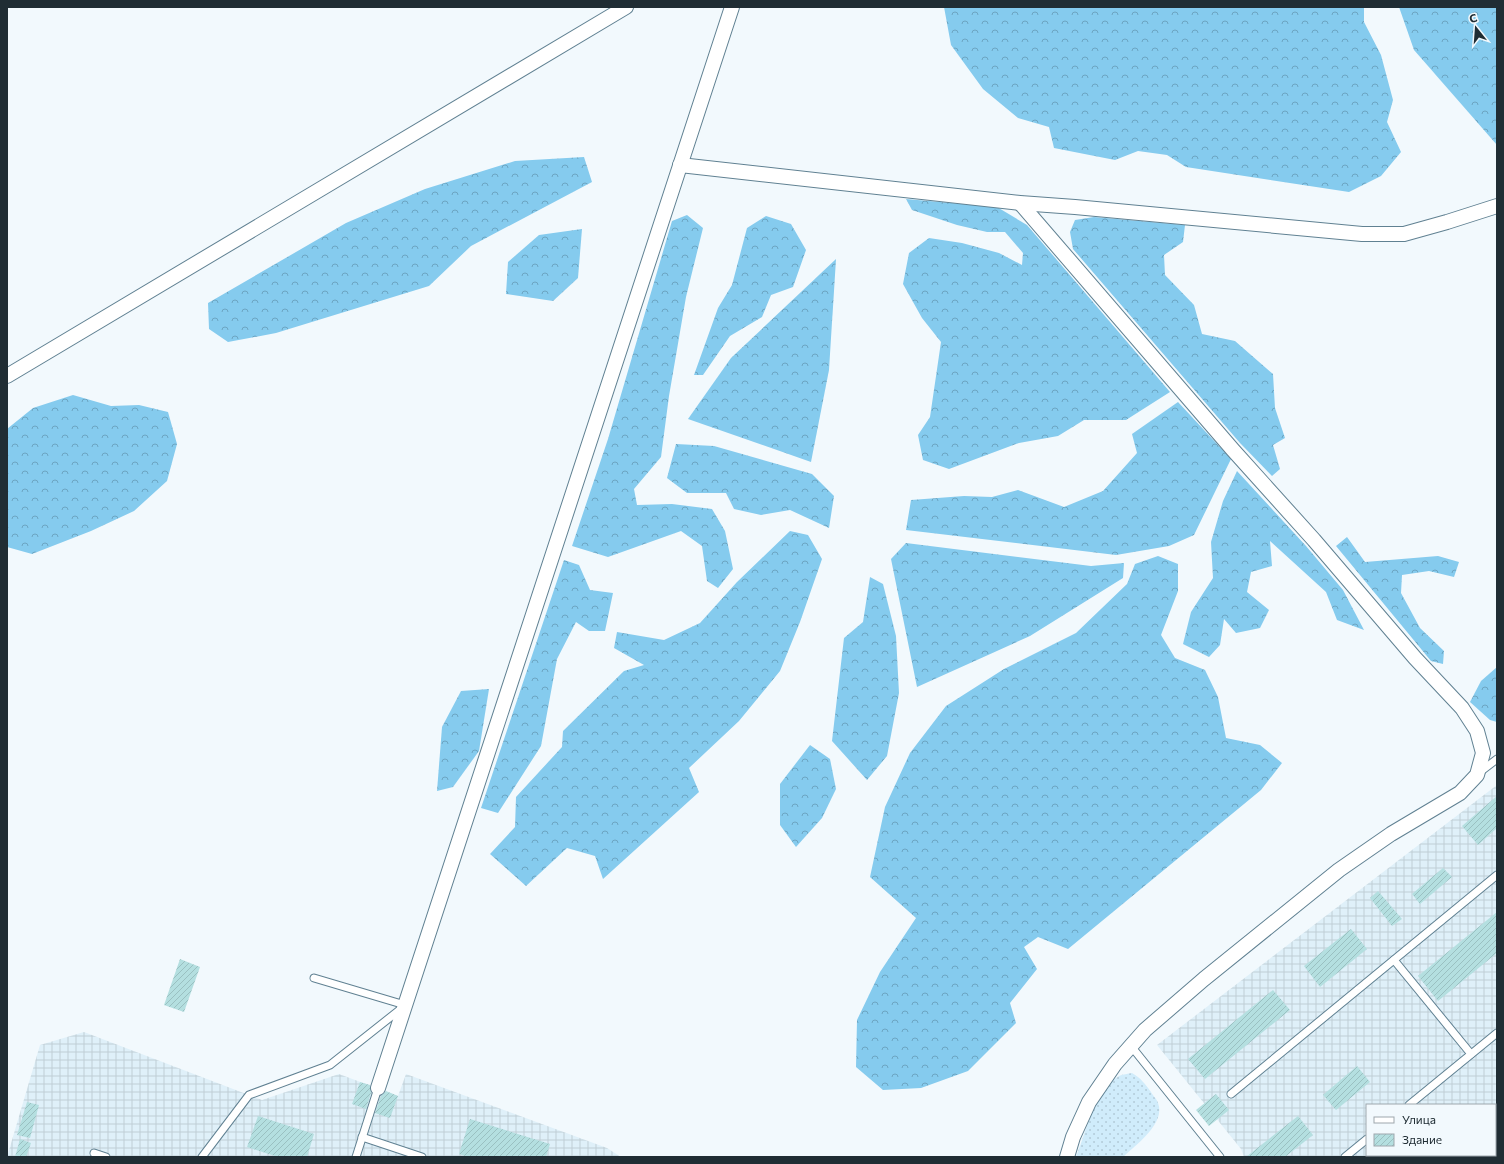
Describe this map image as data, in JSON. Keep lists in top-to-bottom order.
{
  "legend": ["Улица", "Здание"],
  "north": "top"
}
